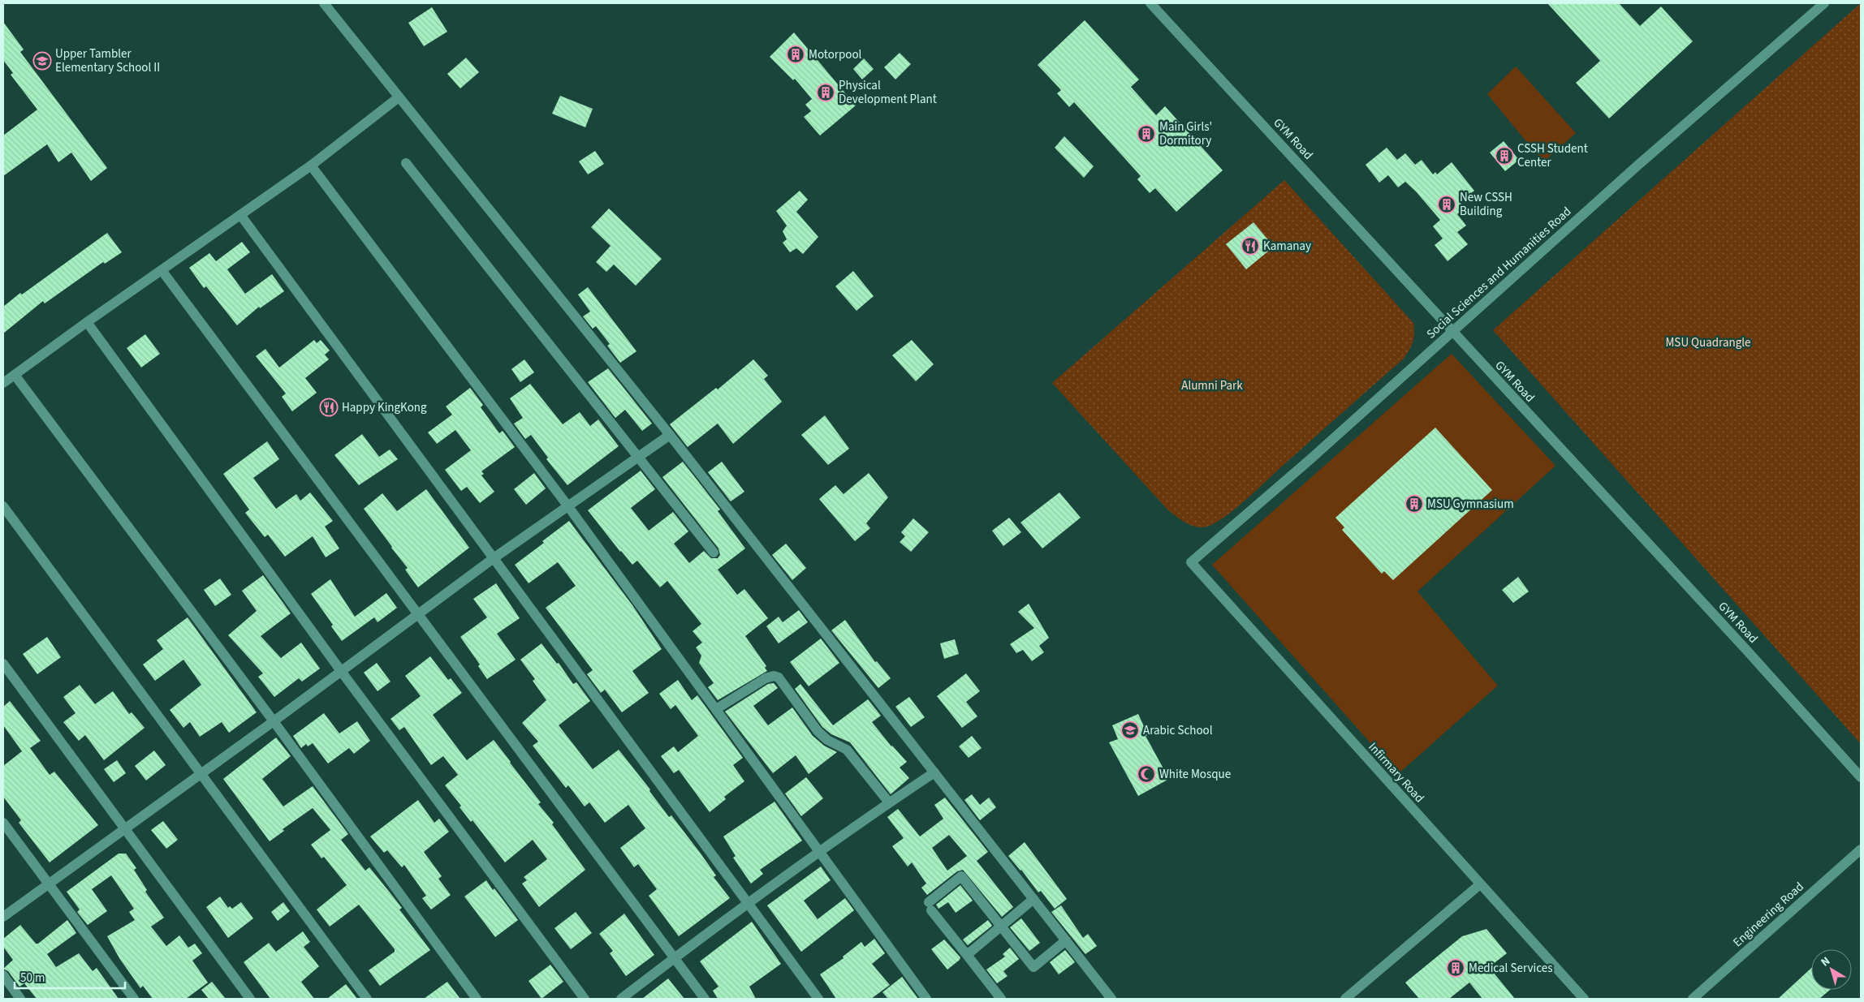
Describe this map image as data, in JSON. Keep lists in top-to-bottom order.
{
  "streets": {
    "street": [
      "GYM Road",
      "Social Sciences and Humanities Road",
      "Infirmary Road",
      "Engineering Road"
    ]
  },
  "crossings": [
    ["GYM Road", "Social Sciences and Humanities Road"],
    ["Social Sciences and Humanities Road", "Infirmary Road"]
  ],
  "parks": ["MSU Quadrangle", "Alumni Park"],
  "places": {
    "building": [
      "Motorpool",
      "Physical Development Plant",
      "Main Girls' Dormitory",
      "CSSH Student Center",
      "New CSSH Building",
      "MSU Gymnasium",
      "Medical Services"
    ],
    "school or university": ["Upper Tambler Elementary School II", "Arabic School"],
    "restaurant": ["Kamanay", "Happy KingKong"],
    "mosque": ["White Mosque"]
  },
  "scale_bar": "50 m",
  "north": "top left"
}
